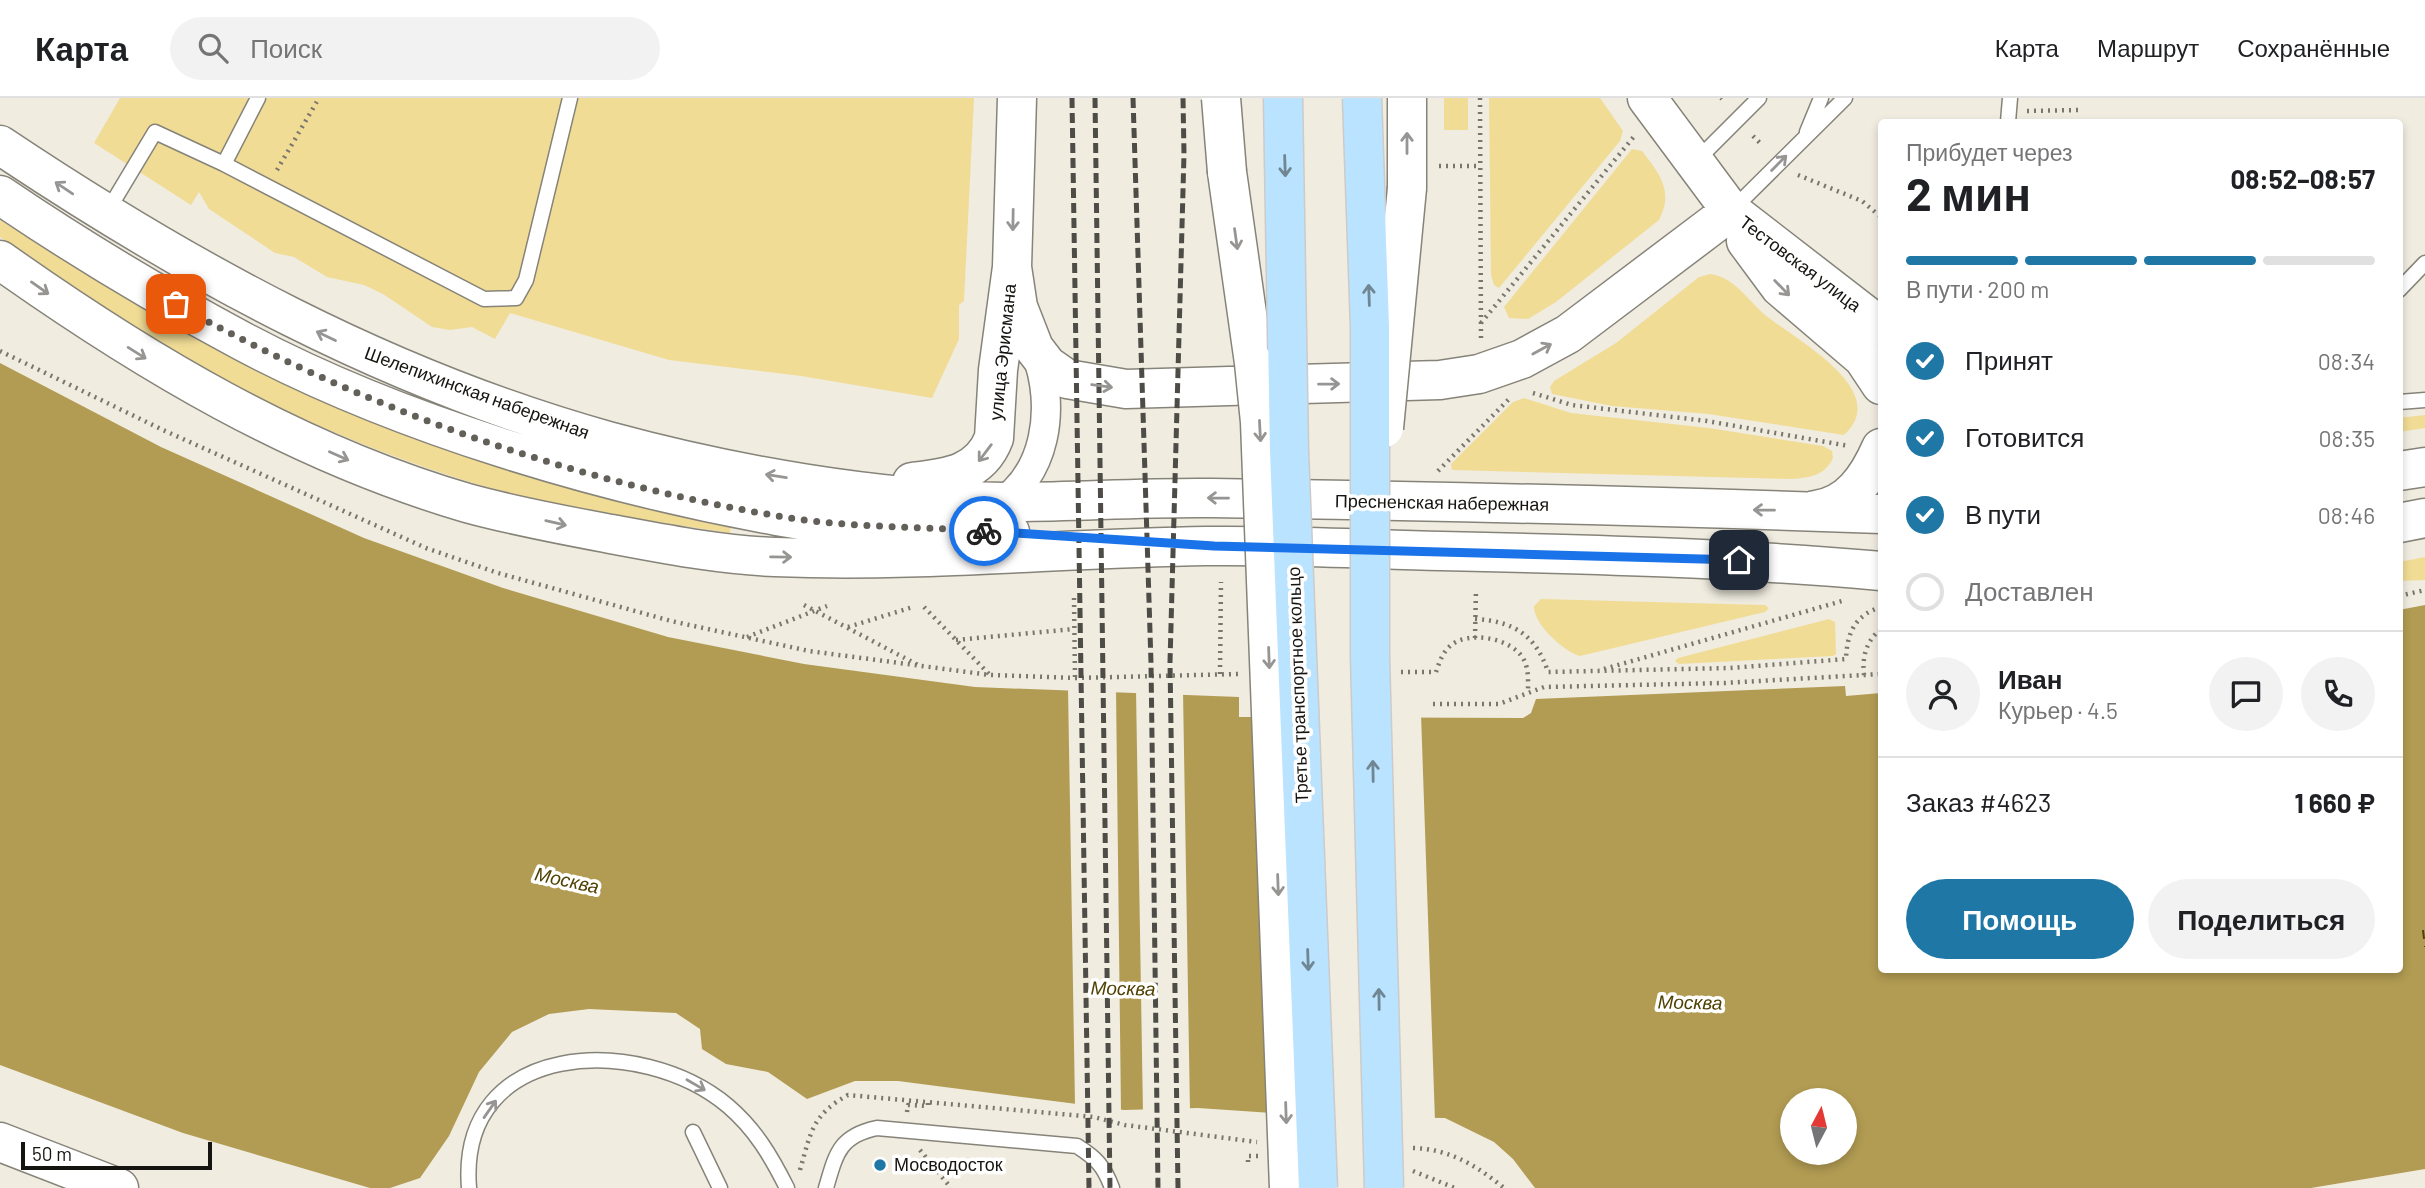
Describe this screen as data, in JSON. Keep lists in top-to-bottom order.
{
  "streets": {
    "main road": [
      "Тестовская улица",
      "улица Эрисмана",
      "Шелепихинская набережная",
      "Пресненская набережная",
      "Третье транспортное кольцо"
    ]
  },
  "crossings": [
    ["улица Эрисмана", "Шелепихинская набережная"],
    ["Шелепихинская набережная", "Пресненская набережная"]
  ],
  "one_way": ["улица Эрисмана"],
  "water": ["Москва"],
  "places": ["Мосводосток"],
  "scale_bar": "50 m",
  "north": "top",
  "page": {
    "header": "Карта",
    "search": "Поиск",
    "nav": ["Карта", "Маршрут", "Сохранённые"],
    "heading": ["2 мин", "Прибудет через", "08:52–08:57"],
    "panel": [
      "Иван",
      "Курьер · 4.5",
      "Заказ #4623",
      "1 660 ₽"
    ],
    "bar": "В пути · 200 m",
    "list": [
      ["Принят", "08:34"],
      ["Готовится", "08:35"],
      ["В пути", "08:46"],
      "Доставлен"
    ],
    "buttons": ["Помощь", "Поделиться"],
    "scale": "50 m"
  }
}
